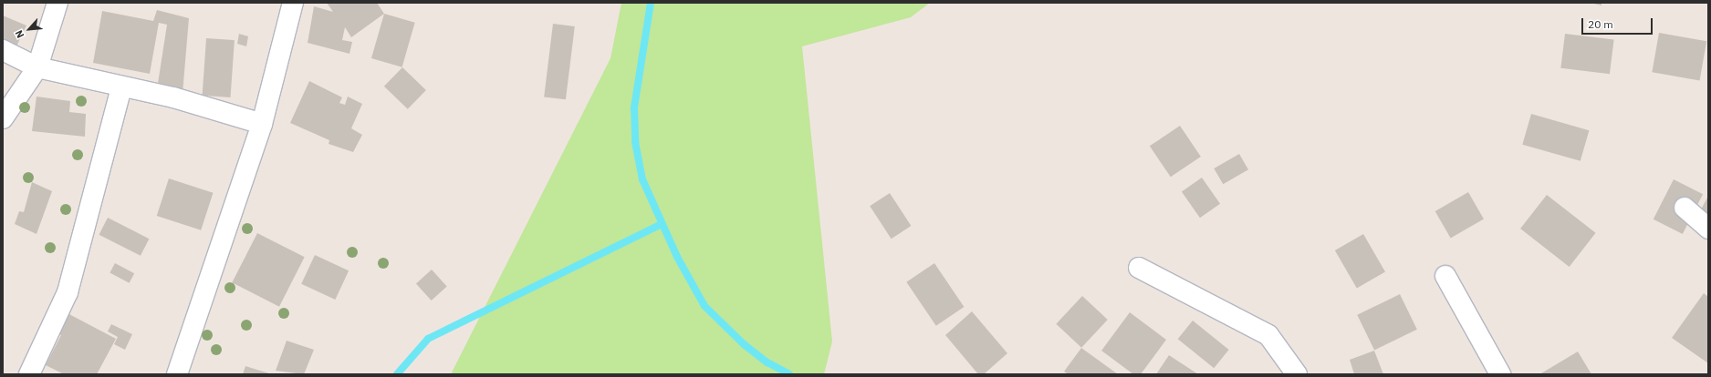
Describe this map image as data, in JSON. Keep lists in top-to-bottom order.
{
  "scale_bar": "20 m",
  "north": "bottom left"
}
